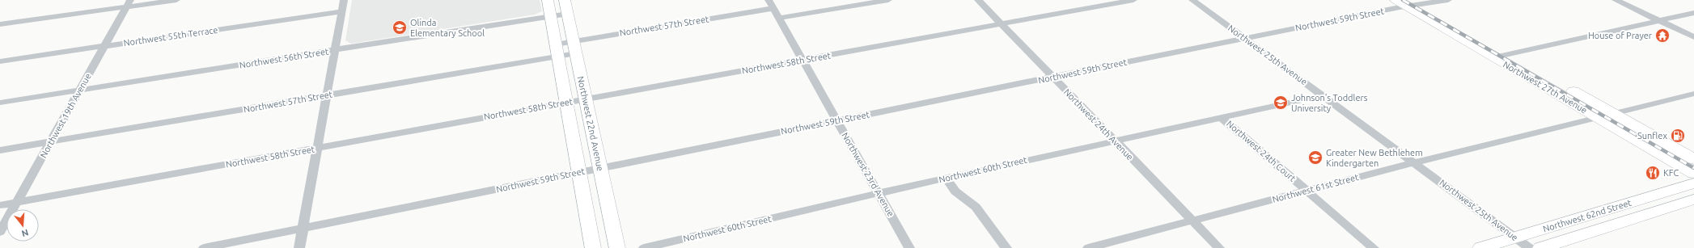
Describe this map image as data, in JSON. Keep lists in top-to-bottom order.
{
  "streets": {
    "main road": ["Northwest 27th Avenue", "Northwest 22nd Avenue", "Northwest 62nd Street"],
    "street": [
      "Northwest 59th Street",
      "Northwest 57th Street",
      "Northwest 55th Terrace",
      "Northwest 25th Avenue",
      "Northwest 56th Street",
      "Northwest 58th Street",
      "Northwest 19th Avenue",
      "Northwest 24th Avenue",
      "Northwest 24th Court",
      "Northwest 60th Street",
      "Northwest 23rd Avenue",
      "Northwest 61st Street"
    ]
  },
  "crossings": [
    ["Northwest 59th Street", "Northwest 25th Avenue"],
    ["Northwest 59th Street", "Northwest 27th Avenue"],
    ["Northwest 59th Street", "Northwest 22nd Avenue"],
    ["Northwest 59th Street", "Northwest 24th Avenue"],
    ["Northwest 59th Street", "Northwest 23rd Avenue"],
    ["Northwest 57th Street", "Northwest 19th Avenue"],
    ["Northwest 57th Street", "Northwest 22nd Avenue"],
    ["Northwest 57th Street", "Northwest 23rd Avenue"],
    ["Northwest 55th Terrace", "Northwest 19th Avenue"],
    ["Northwest 25th Avenue", "Northwest 60th Street"],
    ["Northwest 25th Avenue", "Northwest 61st Street"],
    ["Northwest 25th Avenue", "Northwest 62nd Street"],
    ["Northwest 56th Street", "Northwest 19th Avenue"],
    ["Northwest 56th Street", "Northwest 22nd Avenue"],
    ["Northwest 58th Street", "Northwest 19th Avenue"],
    ["Northwest 58th Street", "Northwest 22nd Avenue"],
    ["Northwest 58th Street", "Northwest 24th Avenue"],
    ["Northwest 58th Street", "Northwest 23rd Avenue"],
    ["Northwest 27th Avenue", "Northwest 61st Street"],
    ["Northwest 24th Avenue", "Northwest 60th Street"],
    ["Northwest 24th Avenue", "Northwest 61st Street"],
    ["Northwest 24th Court", "Northwest 60th Street"],
    ["Northwest 24th Court", "Northwest 61st Street"],
    ["Northwest 60th Street", "Northwest 23rd Avenue"]
  ],
  "places": {
    "school or university": ["Olinda Elementary School", "Johnson's Toddlers University", "Greater New Bethlehem Kindergarten"],
    "temple": ["House of Prayer"],
    "fuel station": ["Sunflex"],
    "restaurant": ["KFC"]
  },
  "north": "bottom"
}
